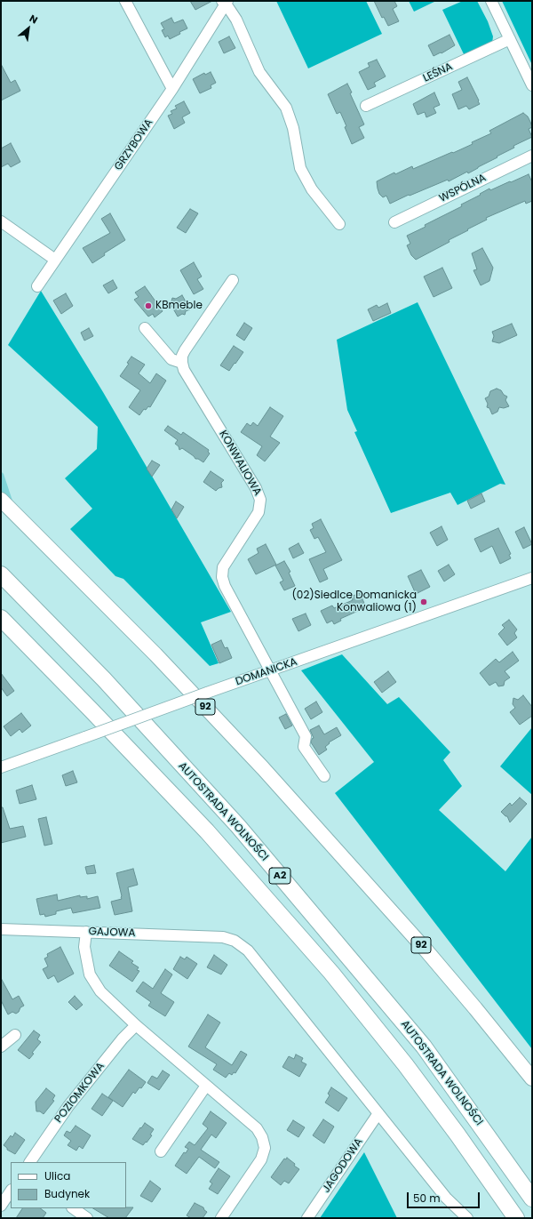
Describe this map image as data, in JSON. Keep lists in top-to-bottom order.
{
  "streets": {
    "highway": ["AUTOSTRADA WOLNOŚCI", "A2"],
    "main road": ["92"],
    "street": [
      "LEŚNA",
      "GRZYBOWA",
      "WSPÓLNA",
      "KONWALIOWA",
      "DOMANICKA",
      "GAJOWA",
      "POZIOMKOWA",
      "JAGODOWA"
    ]
  },
  "crossings": [
    ["KONWALIOWA", "DOMANICKA"],
    ["GAJOWA", "JAGODOWA"]
  ],
  "places": ["KBmeble", "(02)Siedlce Domanicka Konwaliowa (1)"],
  "legend": ["Ulica", "Budynek"],
  "scale_bar": "50 m",
  "north": "top right"
}
